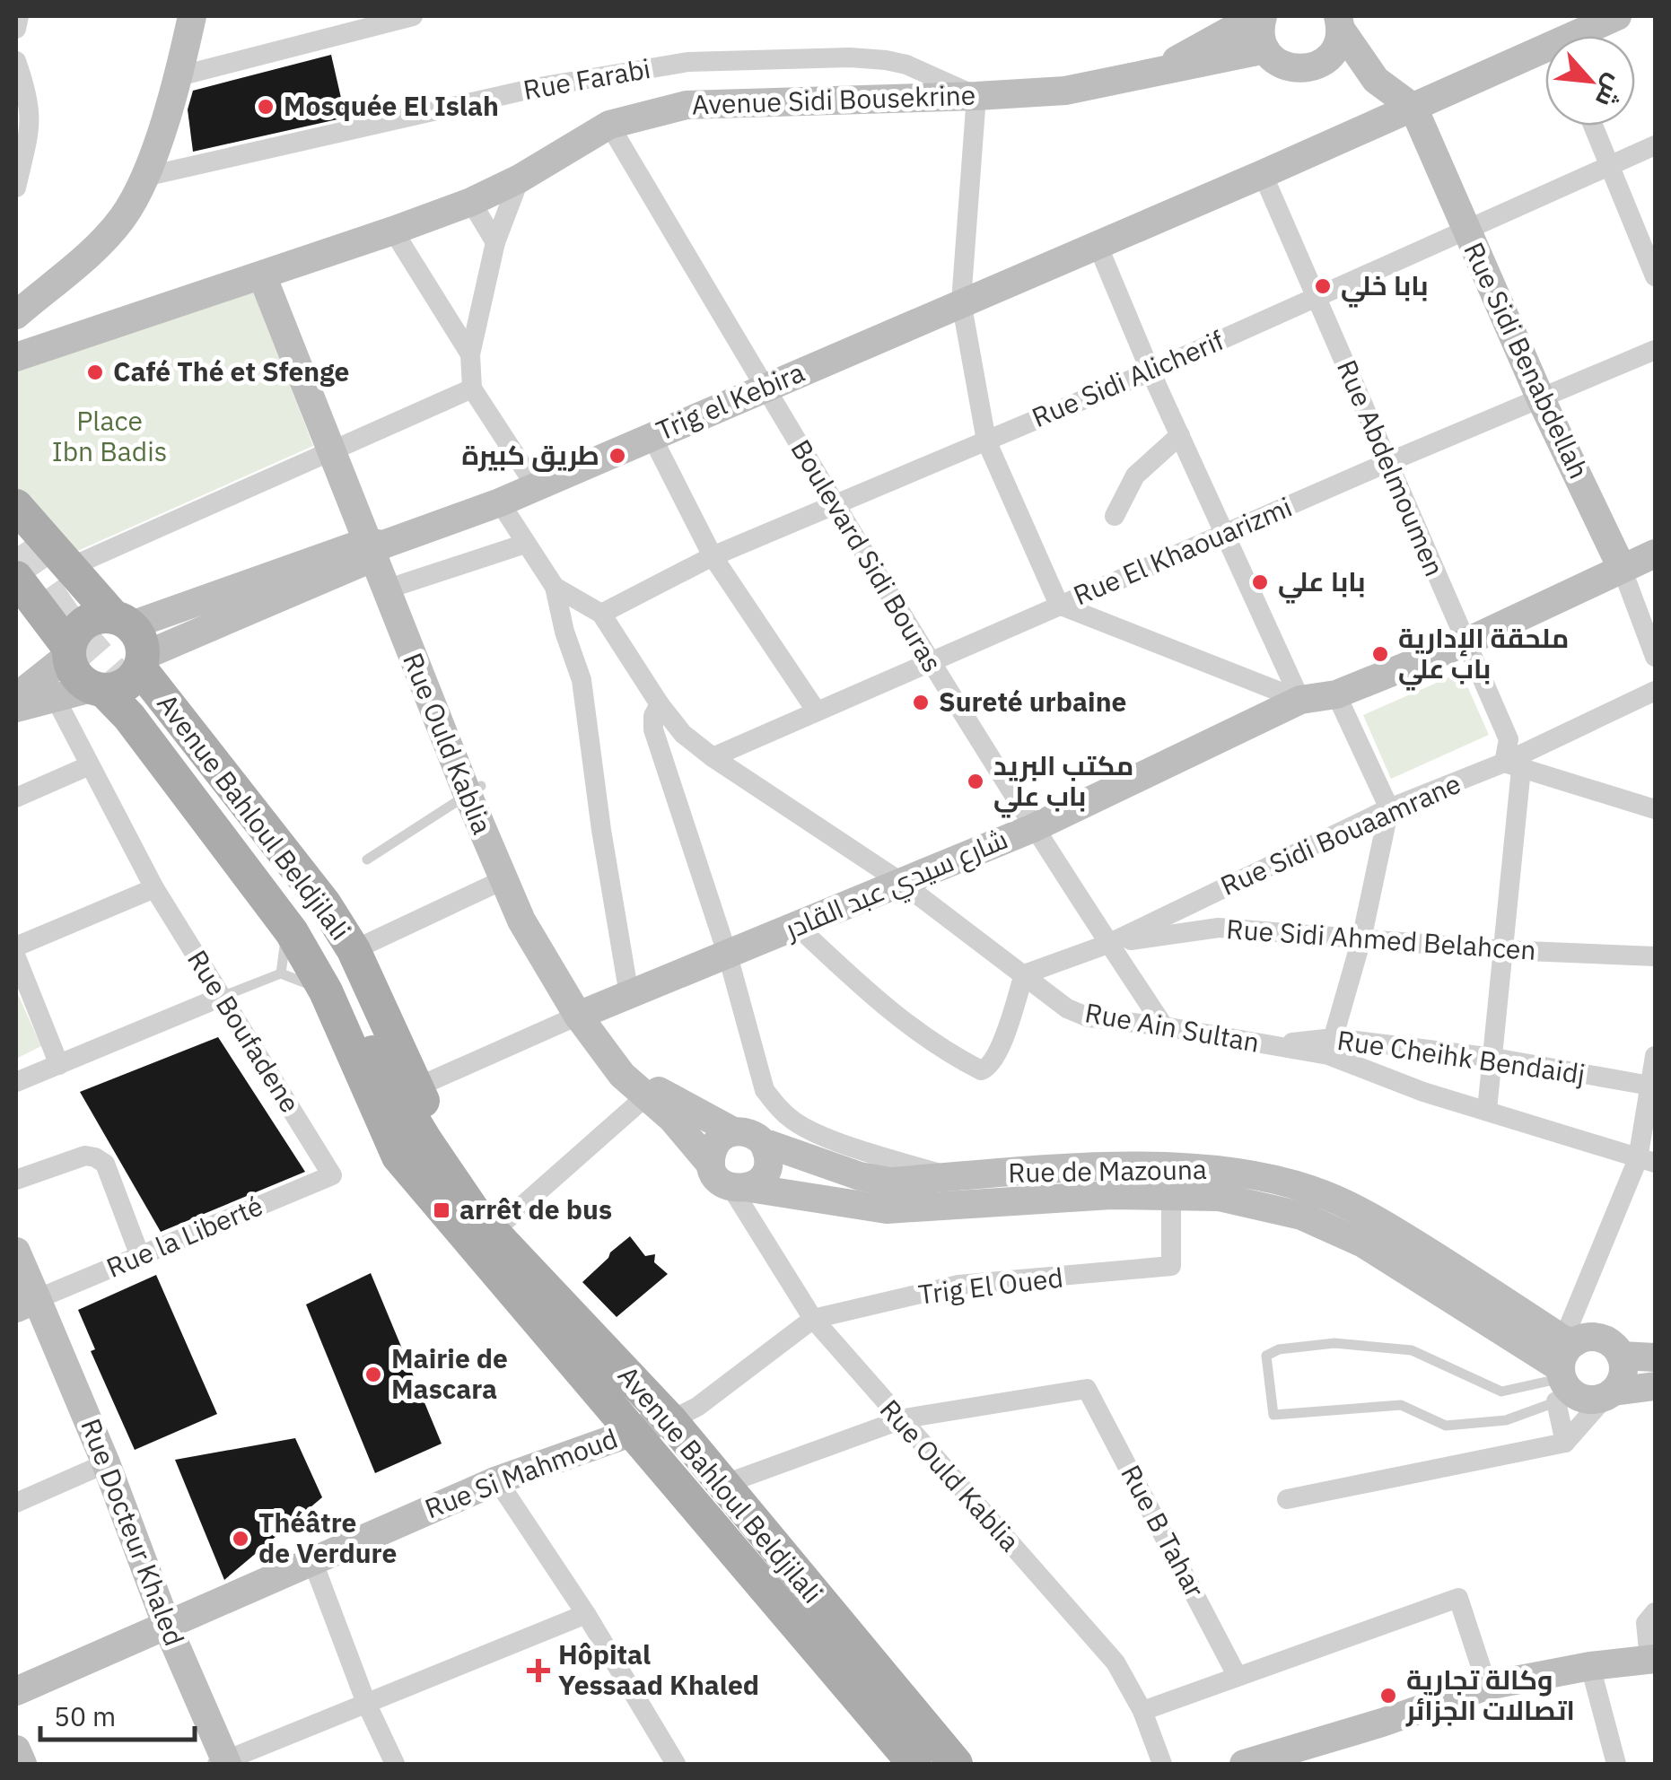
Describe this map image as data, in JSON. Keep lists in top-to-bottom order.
{
  "streets": {
    "main road": ["Avenue Bahloul Beldjilali"],
    "street": [
      "Rue Farabi",
      "Avenue Sidi Bousekrine",
      "Rue Sidi Benabdellah",
      "Rue Sidi Alicherif",
      "Trig el Kebira",
      "Rue Abdelmoumen",
      "Rue El Khaouarizmi",
      "Boulevard Sidi Bouras",
      "Rue Ould Kablia",
      "Rue Sidi Bouaamrane",
      "شارع سيدي عبد القادر",
      "Rue Sidi Ahmed Belahcen",
      "Rue Ain Sultan",
      "Rue Boufadene",
      "Rue Cheihk Bendaidj",
      "Rue de Mazouna",
      "Rue la Liberté",
      "Trig El Oued",
      "Rue Si Mahmoud",
      "Rue B Tahar",
      "Rue Docteur Khaled"
    ]
  },
  "crossings": [
    ["Rue Farabi", "Avenue Sidi Bousekrine"],
    ["Avenue Sidi Bousekrine", "Boulevard Sidi Bouras"],
    ["Avenue Sidi Bousekrine", "Rue Ould Kablia"],
    ["Rue Sidi Benabdellah", "Rue Sidi Alicherif"],
    ["Rue Sidi Benabdellah", "Trig el Kebira"],
    ["Rue Sidi Benabdellah", "Rue El Khaouarizmi"],
    ["Rue Sidi Benabdellah", "شارع سيدي عبد القادر"],
    ["Rue Sidi Alicherif", "Rue Abdelmoumen"],
    ["Rue Sidi Alicherif", "Boulevard Sidi Bouras"],
    ["Rue Sidi Alicherif", "Rue Ain Sultan"],
    ["Trig el Kebira", "Rue Abdelmoumen"],
    ["Trig el Kebira", "Boulevard Sidi Bouras"],
    ["Trig el Kebira", "Rue Ould Kablia"],
    ["Trig el Kebira", "Rue Ain Sultan"],
    ["Rue Abdelmoumen", "Rue El Khaouarizmi"],
    ["Rue Abdelmoumen", "Rue Sidi Bouaamrane"],
    ["Rue Abdelmoumen", "شارع سيدي عبد القادر"],
    ["Rue El Khaouarizmi", "Boulevard Sidi Bouras"],
    ["Rue El Khaouarizmi", "Rue Ain Sultan"],
    ["Boulevard Sidi Bouras", "Rue Sidi Bouaamrane"],
    ["Boulevard Sidi Bouras", "شارع سيدي عبد القادر"],
    ["Boulevard Sidi Bouras", "Rue Sidi Ahmed Belahcen"],
    ["Boulevard Sidi Bouras", "Rue Ain Sultan"],
    ["Rue Ould Kablia", "شارع سيدي عبد القادر"],
    ["Rue Ould Kablia", "Rue de Mazouna"],
    ["Rue Ould Kablia", "Trig El Oued"],
    ["Rue Ould Kablia", "Rue B Tahar"],
    ["Avenue Bahloul Beldjilali", "Rue Si Mahmoud"],
    ["Rue Sidi Bouaamrane", "Rue Sidi Ahmed Belahcen"],
    ["Rue Sidi Bouaamrane", "Rue Ain Sultan"],
    ["شارع سيدي عبد القادر", "Rue Ain Sultan"],
    ["Rue Ain Sultan", "Rue Cheihk Bendaidj"],
    ["Rue Boufadene", "Rue la Liberté"],
    ["Rue de Mazouna", "Trig El Oued"],
    ["Rue la Liberté", "Rue Docteur Khaled"],
    ["Rue Si Mahmoud", "Rue Docteur Khaled"]
  ],
  "parks": ["Place Ibn Badis"],
  "places": {
    "other": [
      "Mosquée El Islah",
      "بابا خلي",
      "Café Thé et Sfenge",
      "طريق كبيرة",
      "بابا علي",
      "ملحقة الإدارية باب علي",
      "Sureté urbaine",
      "مكتب البريد باب علي",
      "Mairie de Mascara",
      "Théâtre de Verdure",
      "وكالة تجارية اتصالات الجزائر"
    ],
    "transit": ["arrêt de bus"],
    "health": ["Hôpital Yessaad Khaled"]
  },
  "scale_bar": "50 m",
  "north": "bottom right"
}
